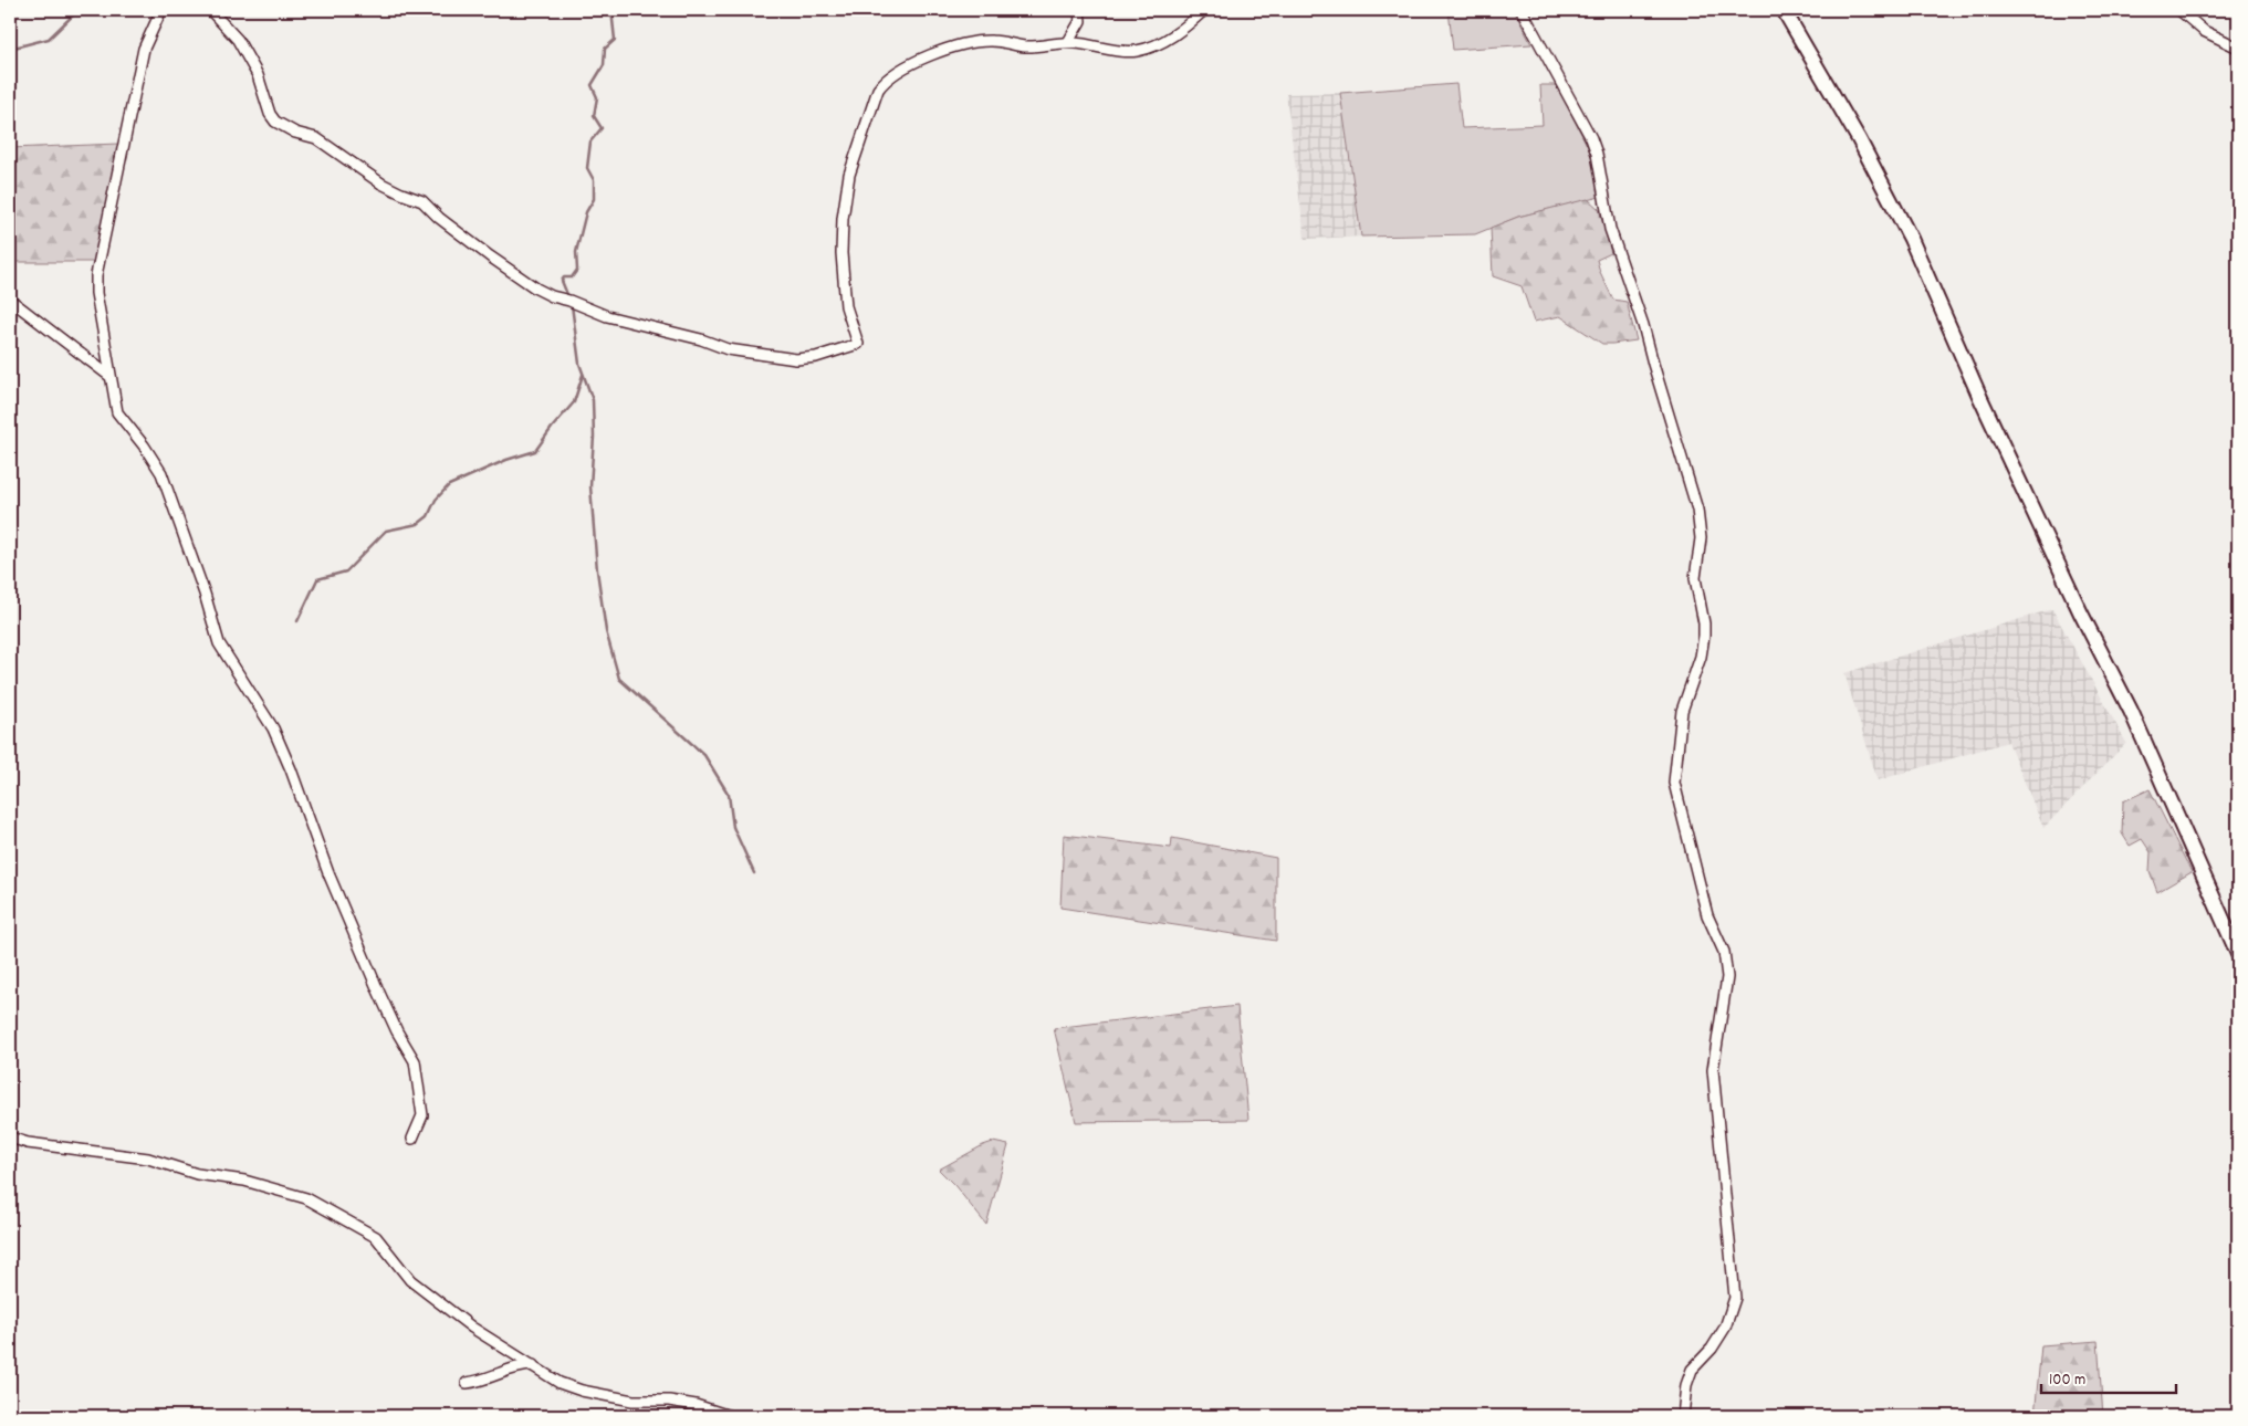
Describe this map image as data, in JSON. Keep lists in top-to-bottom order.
{
  "scale_bar": "100 m"
}
